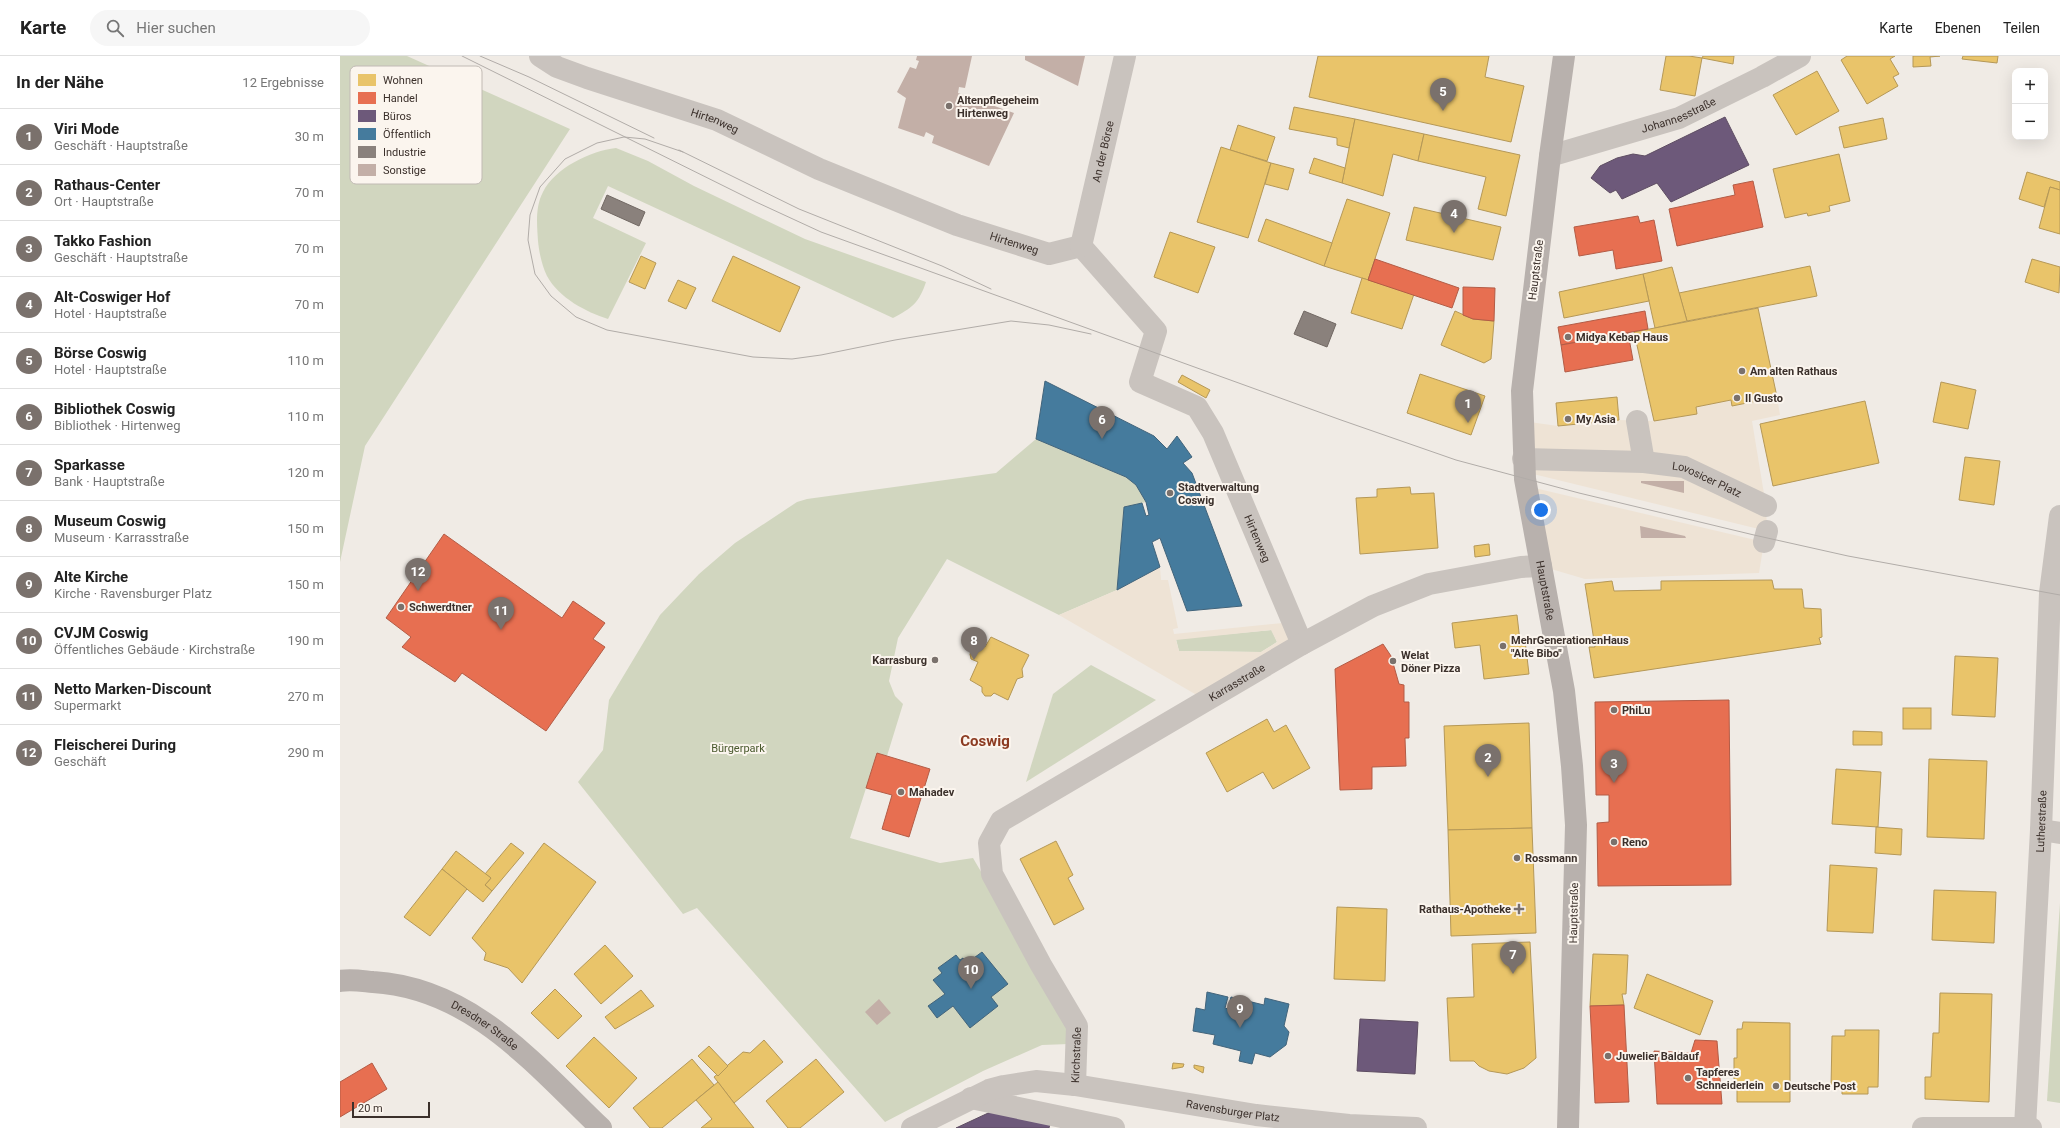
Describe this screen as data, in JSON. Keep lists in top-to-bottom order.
{
  "streets": {
    "main road": ["Hauptstraße", "Dresdner Straße"],
    "street": [
      "Johannesstraße",
      "Hirtenweg",
      "An der Börse",
      "Lovosicer Platz",
      "Karrasstraße",
      "Lutherstraße",
      "Kirchstraße",
      "Ravensburger Platz"
    ]
  },
  "crossings": [
    ["Johannesstraße", "Hauptstraße"],
    ["Hirtenweg", "An der Börse"],
    ["Hirtenweg", "Karrasstraße"],
    ["Hauptstraße", "Lovosicer Platz"],
    ["Hauptstraße", "Karrasstraße"],
    ["Karrasstraße", "Kirchstraße"],
    ["Kirchstraße", "Ravensburger Platz"]
  ],
  "districts": ["Coswig"],
  "parks": ["Bürgerpark"],
  "places": {
    "other": [
      "Altenpflegeheim Hirtenweg",
      "Midya Kebap Haus",
      "Am alten Rathaus",
      "Il Gusto",
      "My Asia",
      "Stadtverwaltung Coswig",
      "Schwerdtner",
      "MehrGenerationenHaus \"Alte Bibo\"",
      "Karrasburg",
      "Welat Döner Pizza",
      "PhiLu",
      "Mahadev",
      "Reno",
      "Rossmann",
      "Juwelier Baldauf",
      "Tapferes Schneiderlein",
      "Deutsche Post"
    ],
    "health": ["Rathaus-Apotheke"]
  },
  "legend": [
    "Wohnen",
    "Handel",
    "Büros",
    "Öffentlich",
    "Industrie",
    "Sonstige"
  ],
  "scale_bar": "20 m",
  "page": {
    "header": "Karte",
    "search": "Hier suchen",
    "nav": ["Karte", "Ebenen", "Teilen"],
    "heading": ["In der Nähe", "12 Ergebnisse"],
    "map_buttons": ["+", "−"],
    "pins": [
      "5",
      "4",
      "1",
      "6",
      "12",
      "11",
      "8",
      "2",
      "3",
      "7",
      "10",
      "9"
    ],
    "list": [
      {
        "mark": "1",
        "name": "Viri Mode",
        "note": "Geschäft · Hauptstraße",
        "value": "30 m"
      },
      {
        "mark": "2",
        "name": "Rathaus-Center",
        "note": "Ort · Hauptstraße",
        "value": "70 m"
      },
      {
        "mark": "3",
        "name": "Takko Fashion",
        "note": "Geschäft · Hauptstraße",
        "value": "70 m"
      },
      {
        "mark": "4",
        "name": "Alt-Coswiger Hof",
        "note": "Hotel · Hauptstraße",
        "value": "70 m"
      },
      {
        "mark": "5",
        "name": "Börse Coswig",
        "note": "Hotel · Hauptstraße",
        "value": "110 m"
      },
      {
        "mark": "6",
        "name": "Bibliothek Coswig",
        "note": "Bibliothek · Hirtenweg",
        "value": "110 m"
      },
      {
        "mark": "7",
        "name": "Sparkasse",
        "note": "Bank · Hauptstraße",
        "value": "120 m"
      },
      {
        "mark": "8",
        "name": "Museum Coswig",
        "note": "Museum · Karrasstraße",
        "value": "150 m"
      },
      {
        "mark": "9",
        "name": "Alte Kirche",
        "note": "Kirche · Ravensburger Platz",
        "value": "150 m"
      },
      {
        "mark": "10",
        "name": "CVJM Coswig",
        "note": "Öffentliches Gebäude · Kirchstraße",
        "value": "190 m"
      },
      {
        "mark": "11",
        "name": "Netto Marken-Discount",
        "note": "Supermarkt",
        "value": "270 m"
      },
      {
        "mark": "12",
        "name": "Fleischerei During",
        "note": "Geschäft",
        "value": "290 m"
      }
    ],
    "scale": "20 m"
  }
}
